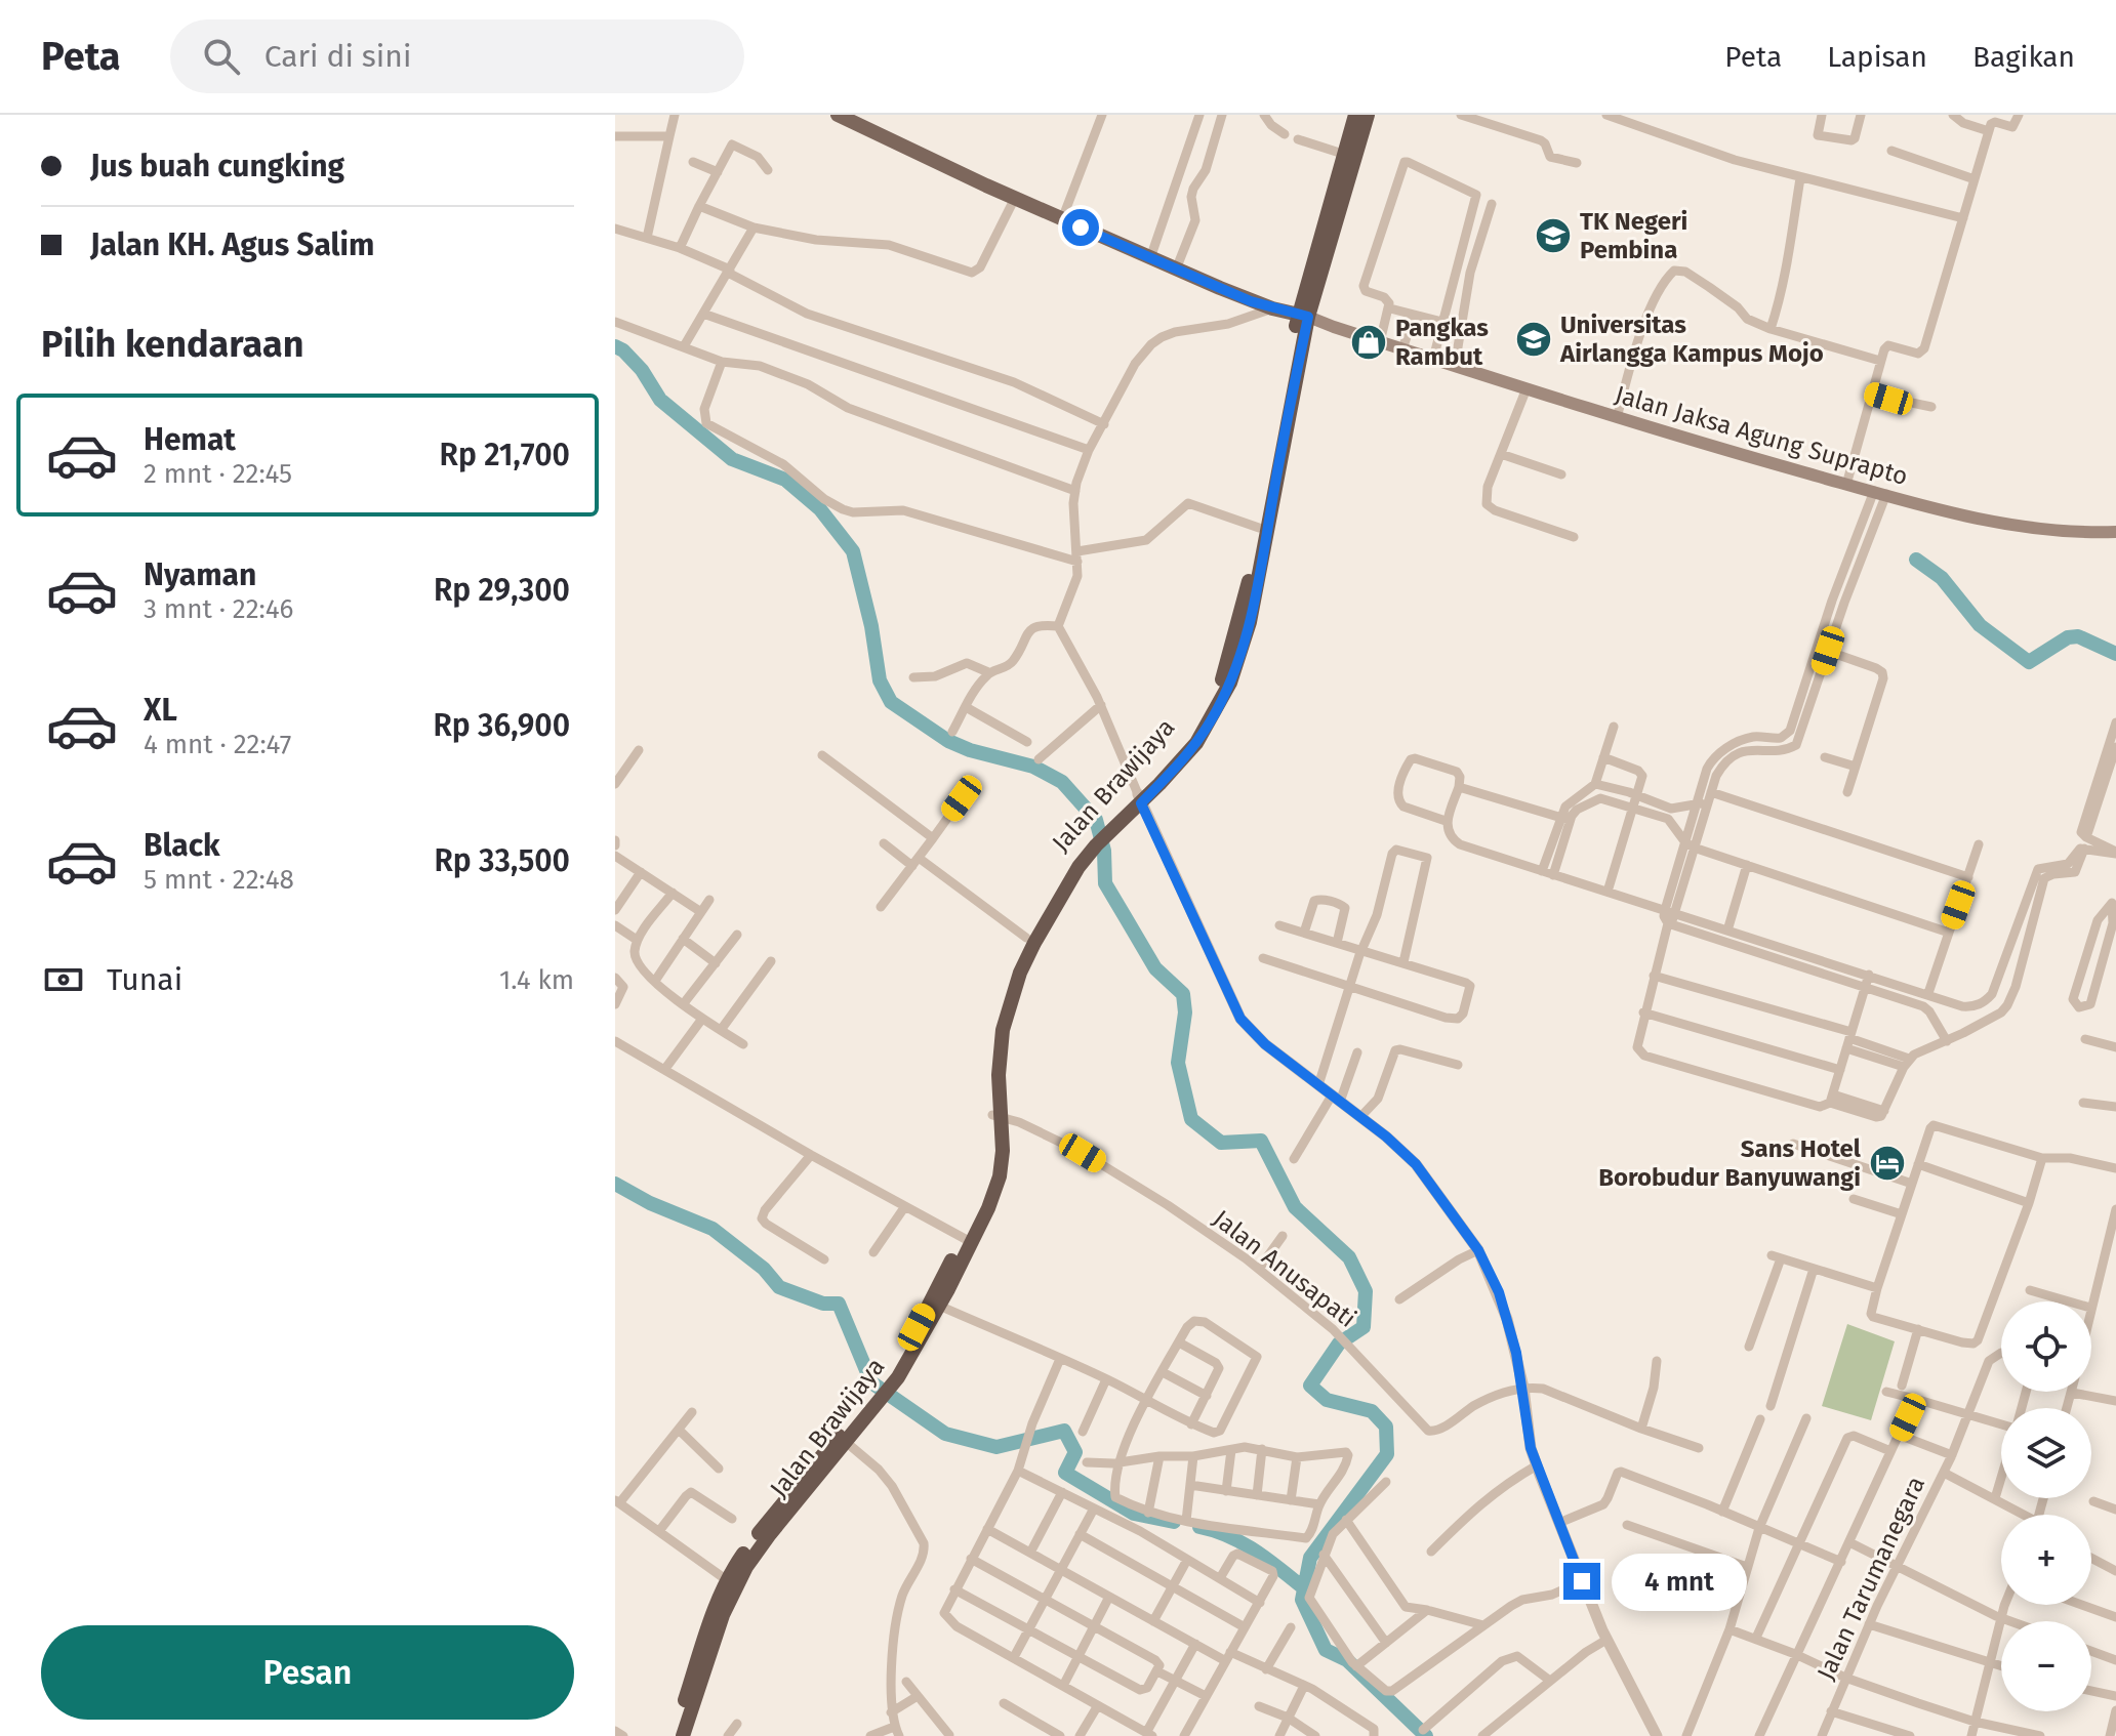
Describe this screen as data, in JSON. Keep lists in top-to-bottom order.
{
  "streets": {
    "highway": ["Jalan Brawijaya"],
    "main road": ["Jalan Jaksa Agung Suprapto"],
    "street": ["Jalan Anusapati", "Jalan Tarumanegara"]
  },
  "crossings": [
    ["Jalan Jaksa Agung Suprapto", "Jalan Brawijaya"],
    ["Jalan Brawijaya", "Jalan Anusapati"]
  ],
  "places": {
    "school or university": ["TK Negeri Pembina", "Universitas Airlangga Kampus Mojo"],
    "shop": ["Pangkas Rambut"],
    "hotel": ["Sans Hotel Borobudur Banyuwangi"]
  },
  "page": {
    "header": "Peta",
    "search": "Cari di sini",
    "nav": ["Peta", "Lapisan", "Bagikan"],
    "banner": ["Jus buah cungking", "Jalan KH. Agus Salim"],
    "heading": "Pilih kendaraan",
    "list": [
      {
        "name": "Hemat",
        "note": "2 mnt · 22:45",
        "value": "Rp 21,700"
      },
      {
        "name": "Nyaman",
        "note": "3 mnt · 22:46",
        "value": "Rp 29,300"
      },
      {
        "name": "XL",
        "note": "4 mnt · 22:47",
        "value": "Rp 36,900"
      },
      {
        "name": "Black",
        "note": "5 mnt · 22:48",
        "value": "Rp 33,500"
      }
    ],
    "pay": ["Tunai", "1.4 km"],
    "map_buttons": ["+", "−"],
    "bubble": "4 mnt",
    "buttons": "Pesan"
  }
}
